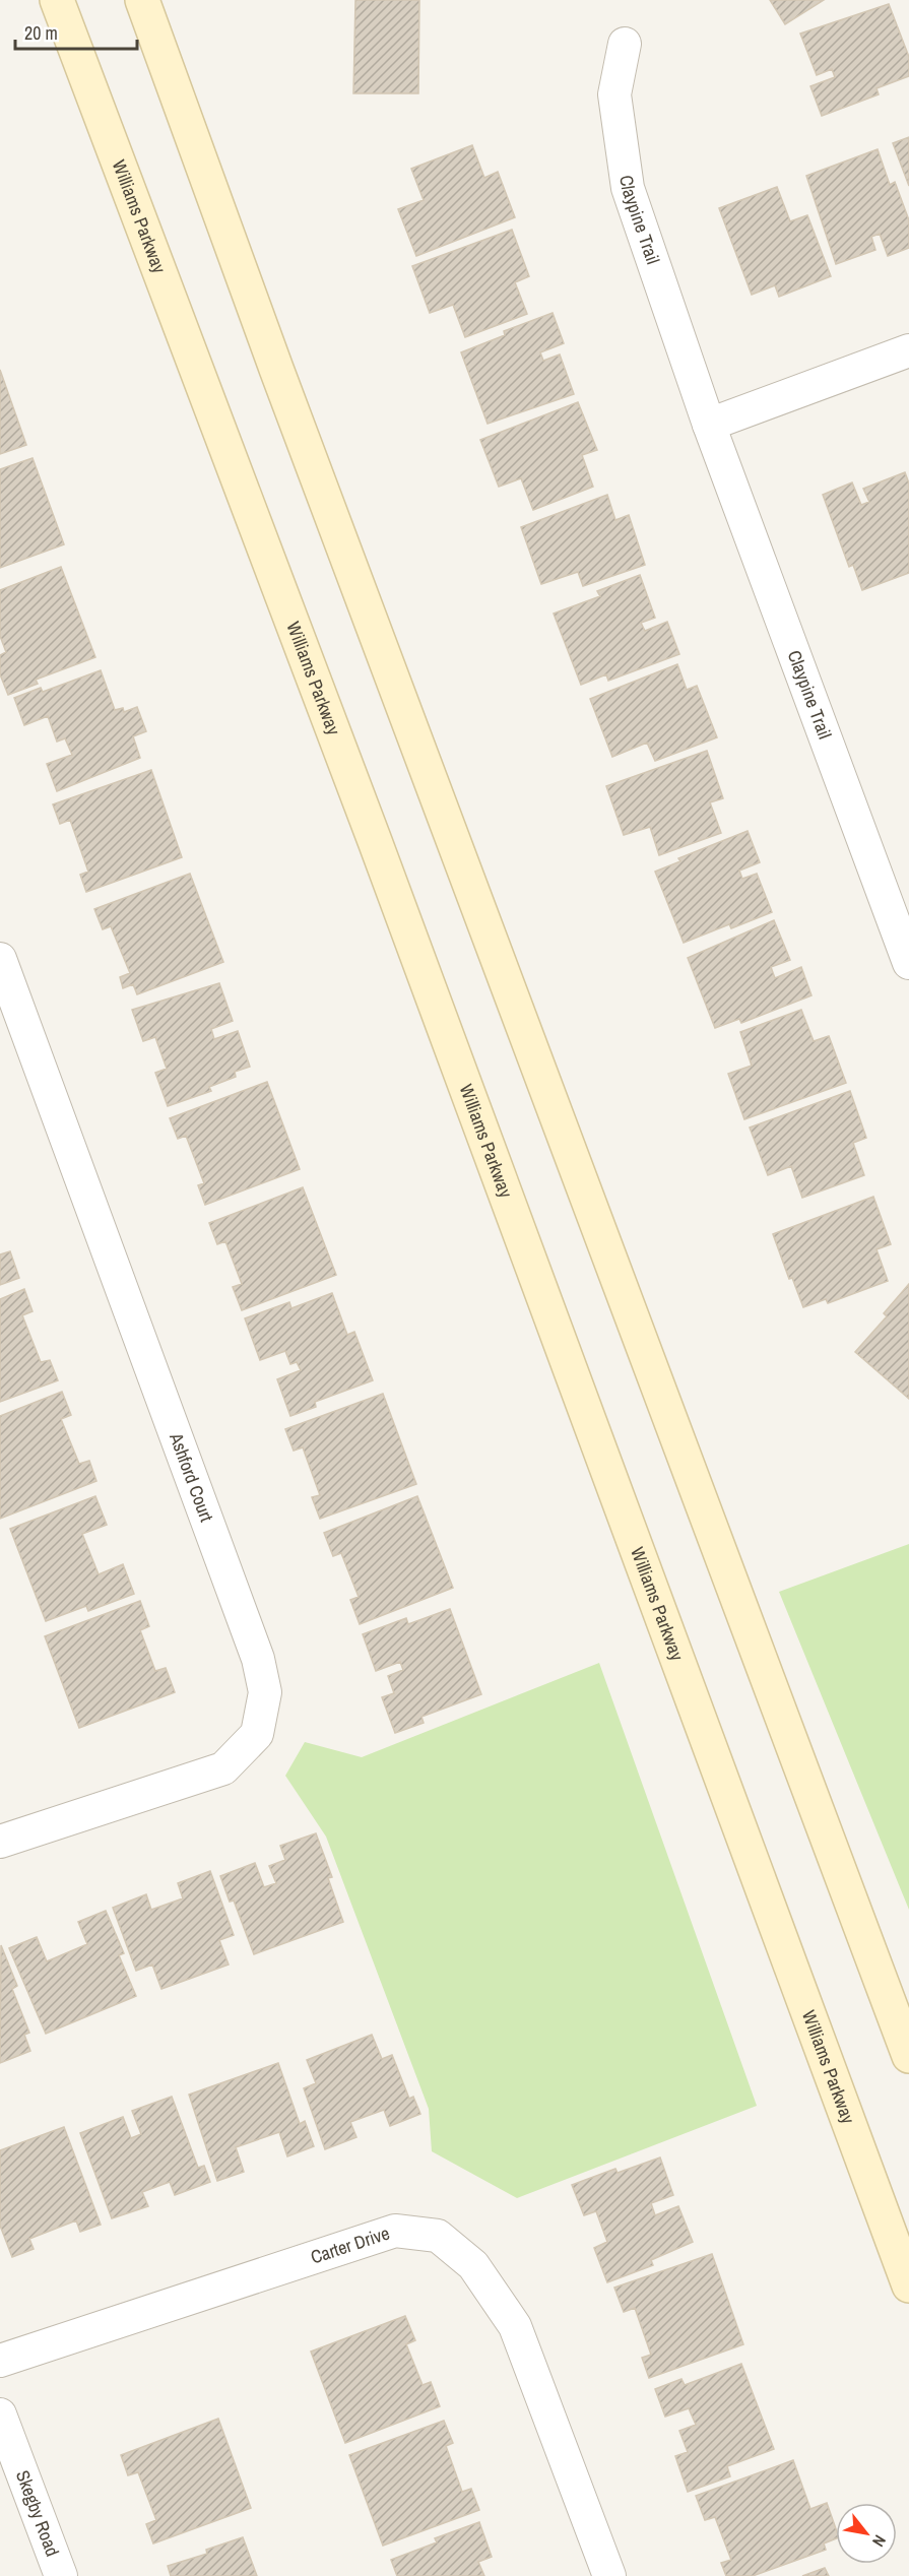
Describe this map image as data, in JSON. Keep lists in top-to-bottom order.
{
  "streets": {
    "main road": ["Williams Parkway"],
    "street": [
      "Claypine Trail",
      "Ashford Court",
      "Carter Drive",
      "Skegby Road"
    ]
  },
  "scale_bar": "20 m",
  "north": "bottom right"
}
